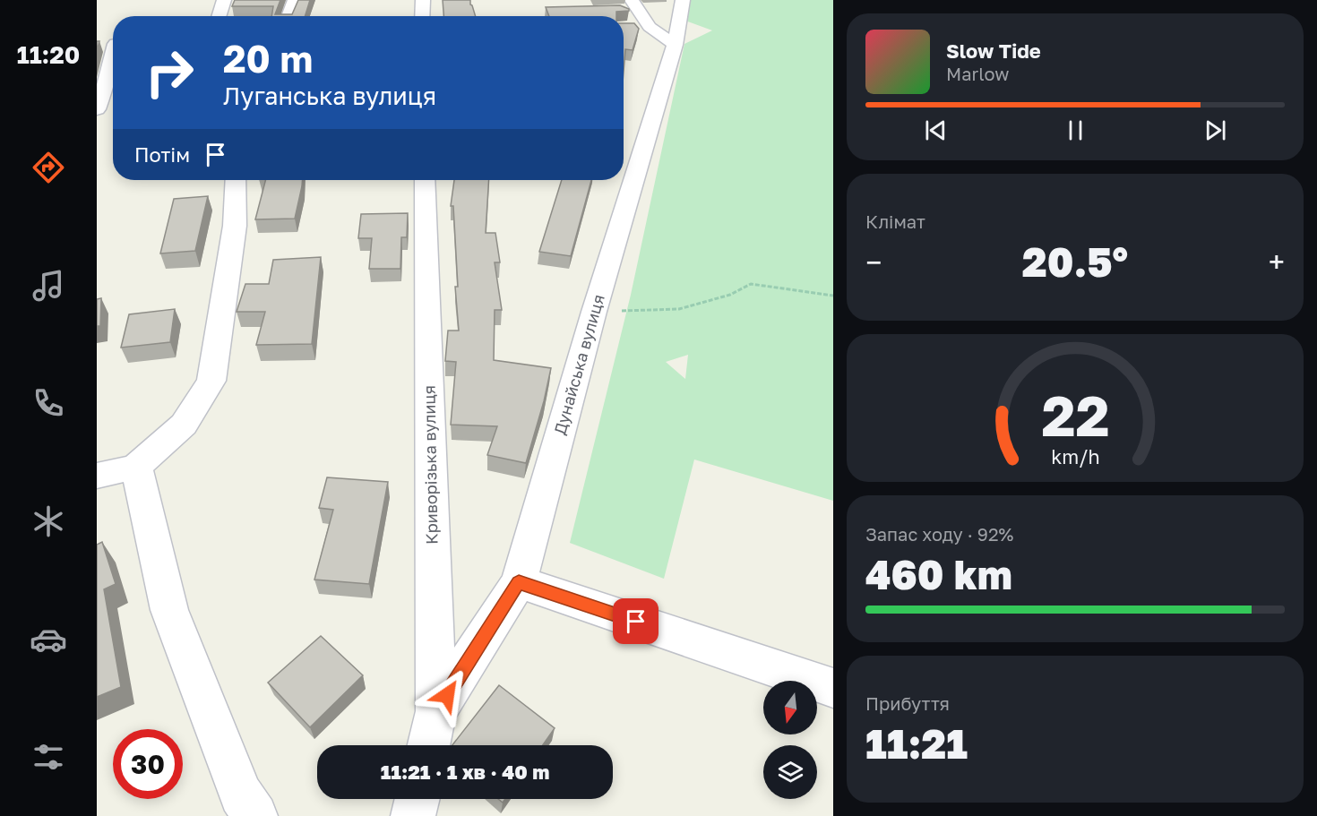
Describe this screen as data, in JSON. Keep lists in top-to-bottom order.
{
  "streets": {
    "street": ["Дунайська вулиця", "Криворізька вулиця"]
  },
  "crossings": [
    ["Дунайська вулиця", "Криворізька вулиця"]
  ],
  "north": "bottom",
  "page": {
    "tabs": "11:20",
    "turn": ["20 m", "Луганська вулиця"],
    "song": ["Slow Tide", "Marlow"],
    "then": "Потім",
    "tile": [
      "Клімат",
      ["Запас ходу · 92%", "460 km"],
      ["Прибуття", "11:21"]
    ],
    "heat": ["−", "20.5°", "+"],
    "limit": "30",
    "trip": "11:21 · 1 хв · 40 m",
    "gauge": ["22", "km/h"]
  }
}
